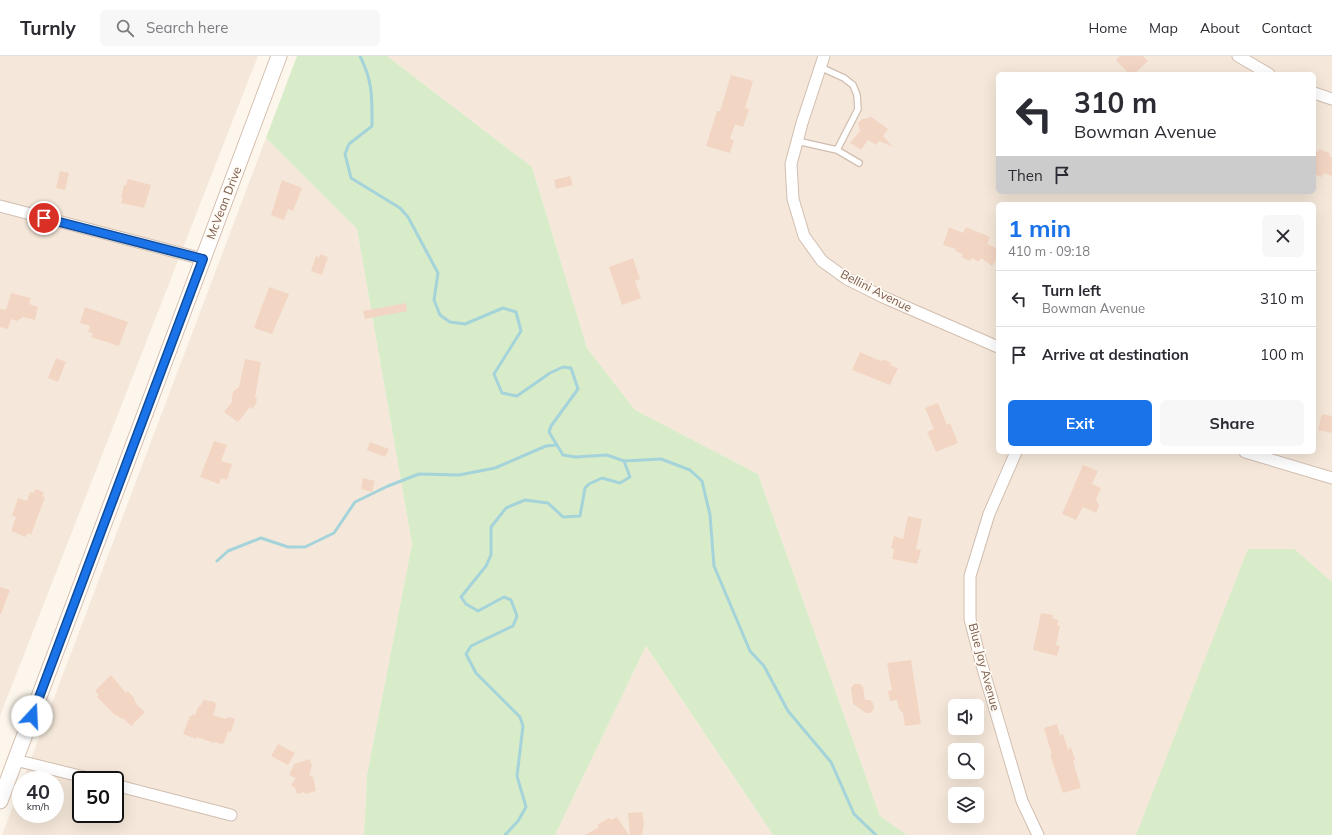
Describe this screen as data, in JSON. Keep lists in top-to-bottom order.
{
  "streets": {
    "main road": ["McVean Drive"],
    "street": ["Bellini Avenue", "Blue Jay Avenue"]
  },
  "page": {
    "header": "Turnly",
    "search": "Search here",
    "nav": [
      "Home",
      "Map",
      "About",
      "Contact"
    ],
    "turn": ["310 m", "Bowman Avenue"],
    "then": "Then",
    "heading": ["1 min", "410 m · 09:18"],
    "list": [
      {
        "name": "Turn left",
        "note": "Bowman Avenue",
        "value": "310 m"
      },
      {
        "name": "Arrive at destination",
        "value": "100 m"
      }
    ],
    "buttons": ["Exit", "Share"],
    "speed": "40 km/h",
    "limit": "50"
  }
}
